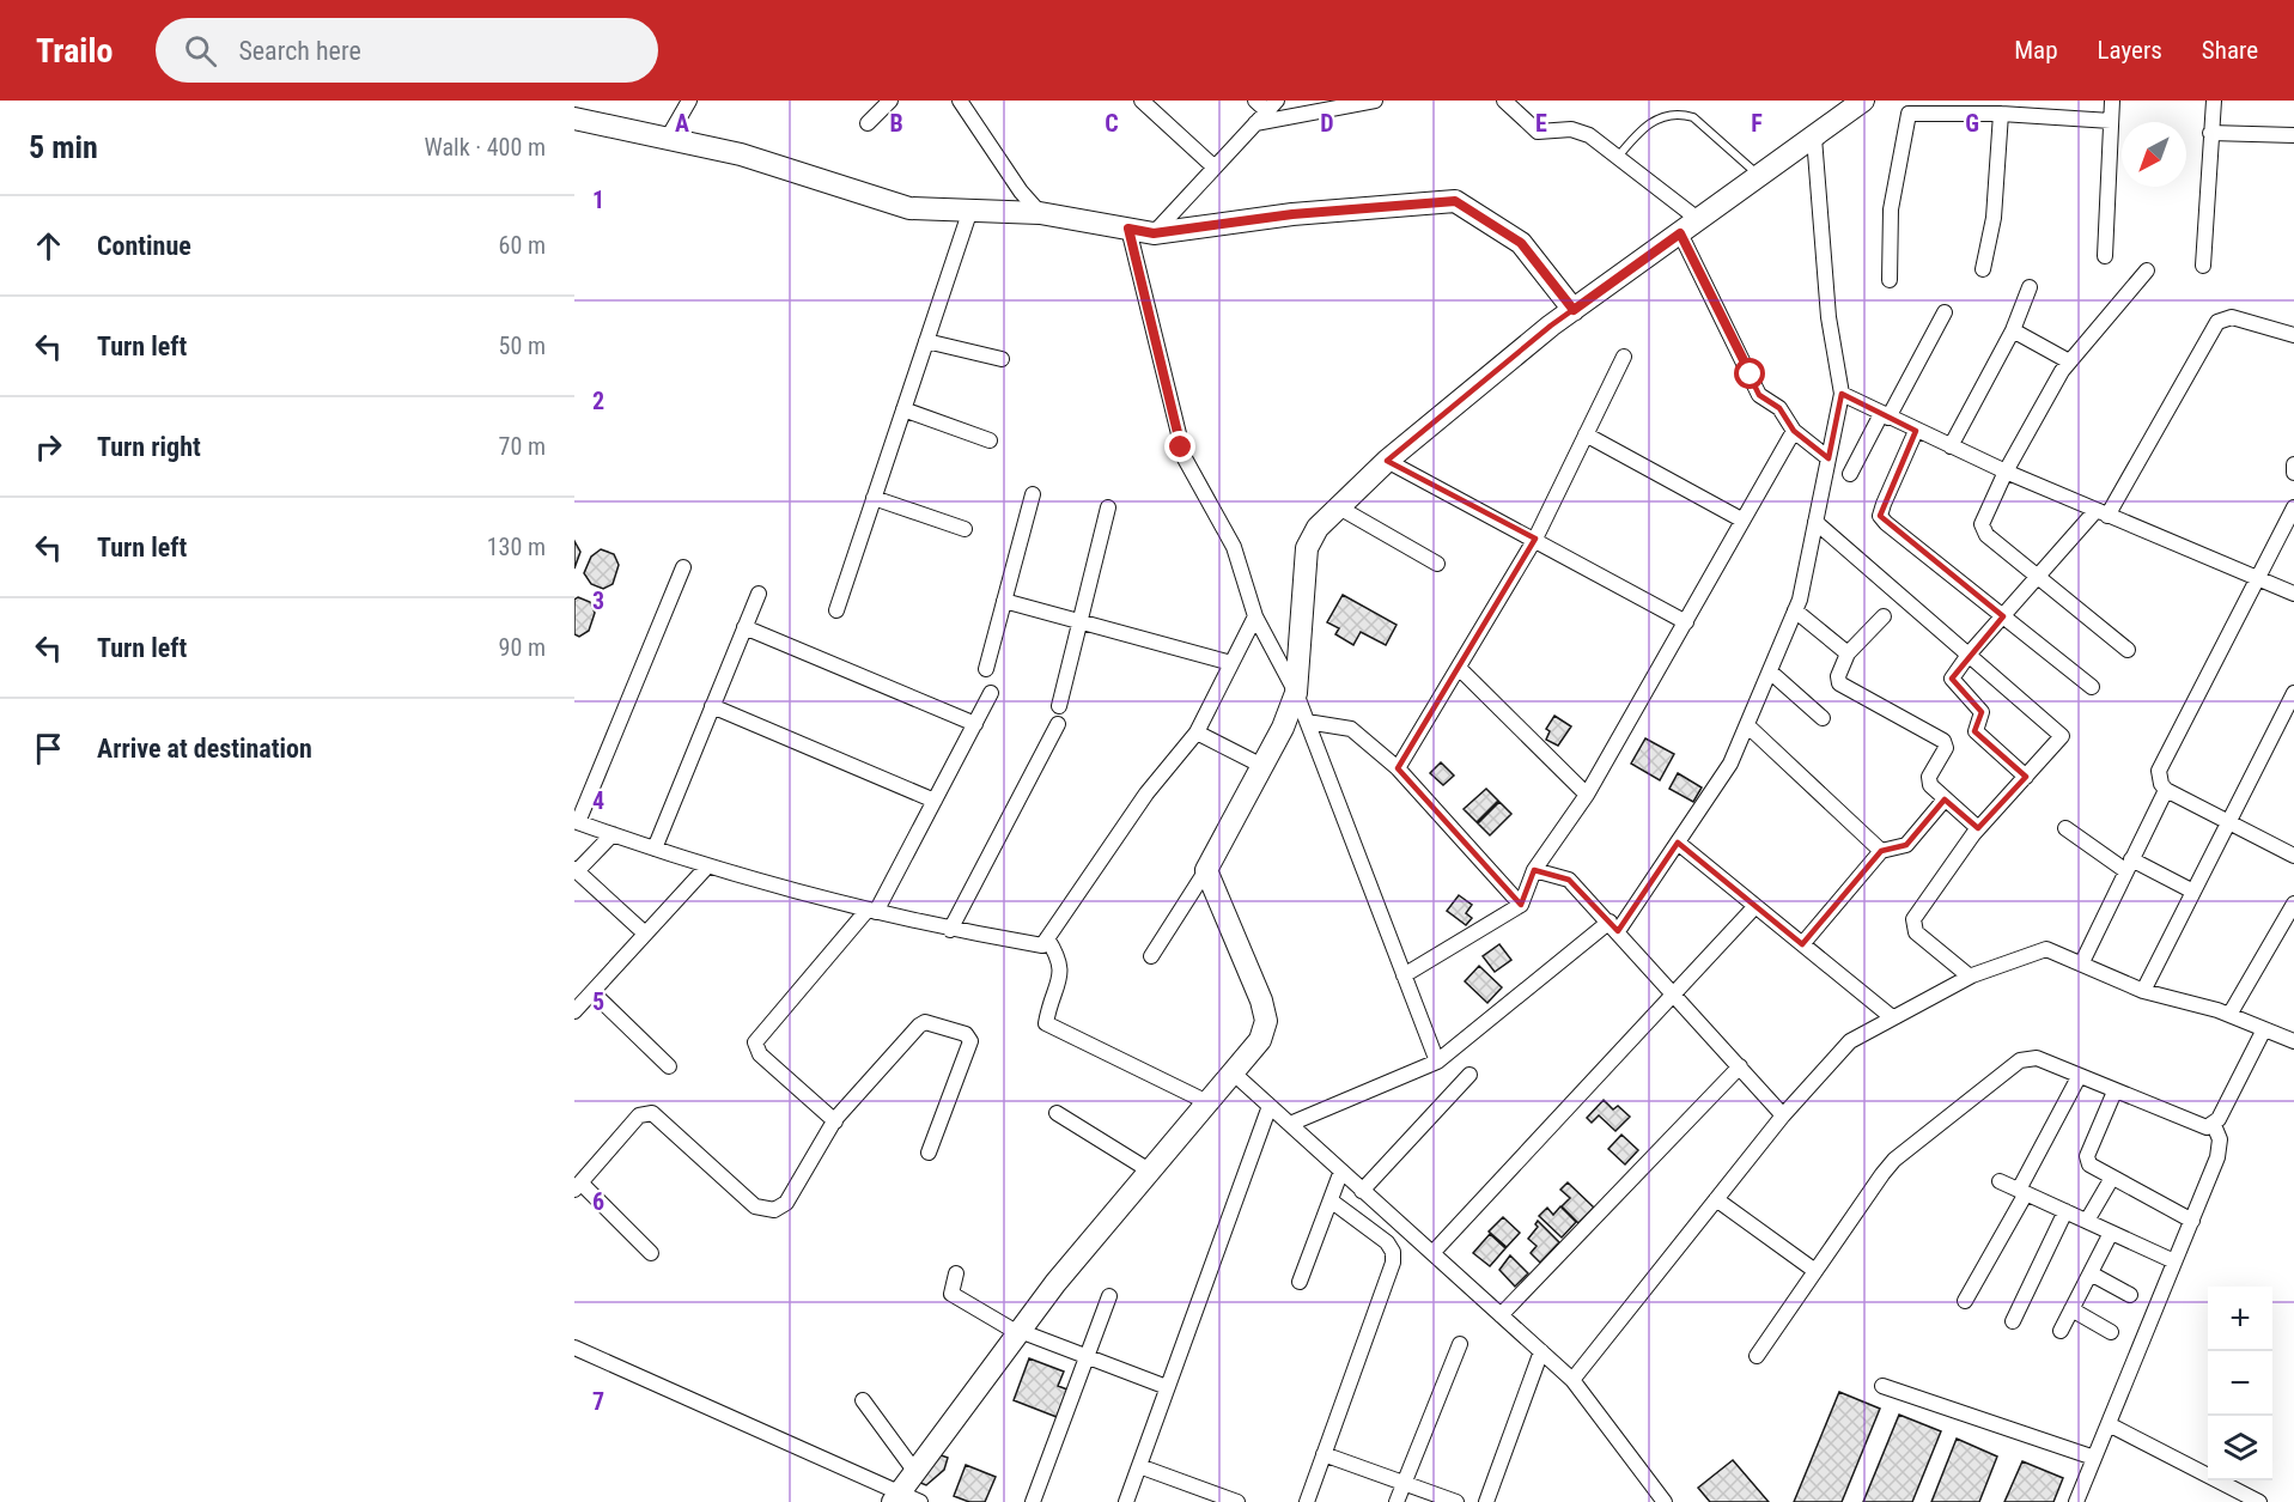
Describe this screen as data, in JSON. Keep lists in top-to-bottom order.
{
  "north": "bottom left",
  "page": {
    "header": "Trailo",
    "search": "Search here",
    "nav": ["Map", "Layers", "Share"],
    "heading": ["5 min", "Walk · 400 m"],
    "list": [
      ["Continue", "60 m"],
      ["Turn left", "50 m"],
      ["Turn right", "70 m"],
      ["Turn left", "130 m"],
      ["Turn left", "90 m"],
      "Arrive at destination"
    ],
    "map_buttons": ["+", "−"]
  },
  "grid": {
    "columns": [
      "A",
      "B",
      "C",
      "D",
      "E",
      "F",
      "G"
    ],
    "rows": [
      "1",
      "2",
      "3",
      "4",
      "5",
      "6",
      "7"
    ]
  }
}
